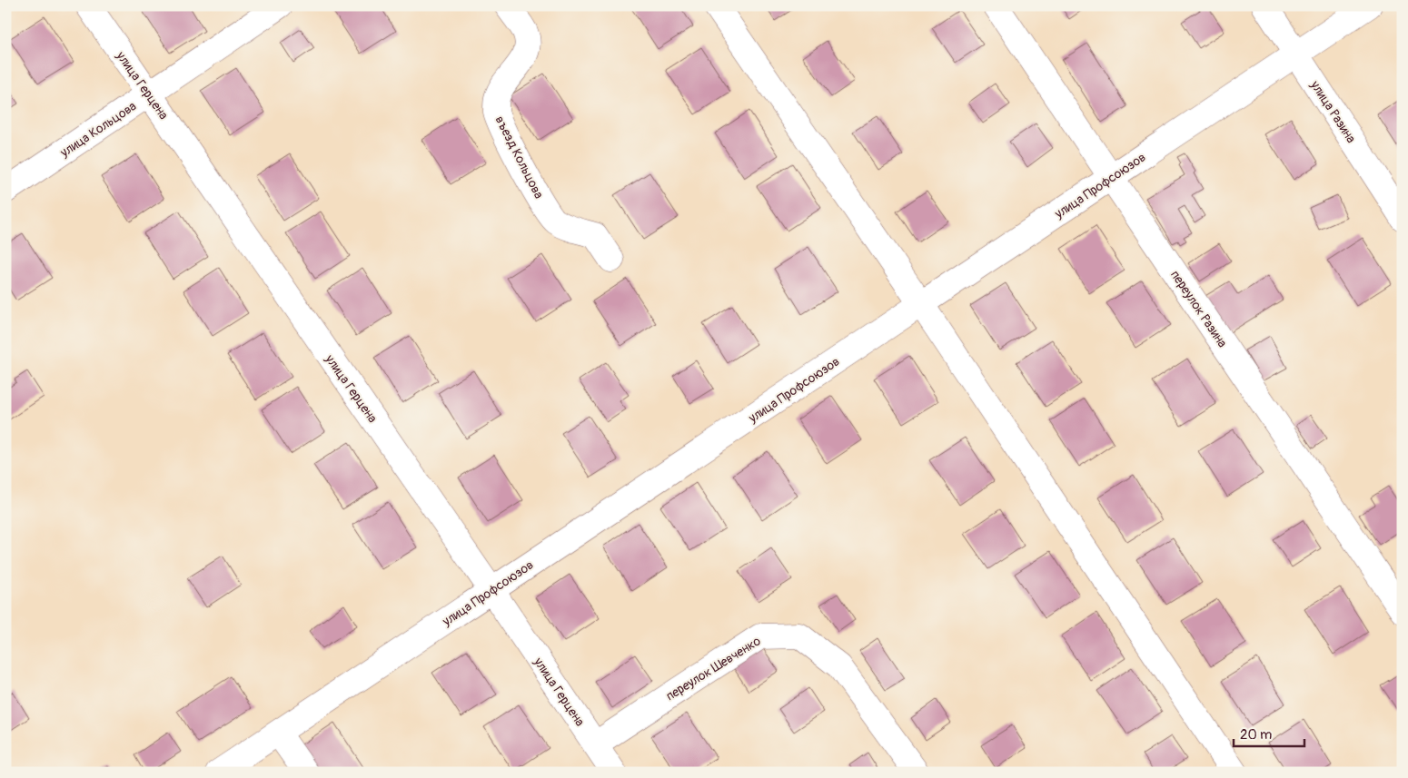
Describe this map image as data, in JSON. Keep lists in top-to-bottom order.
{
  "streets": {
    "street": [
      "улица Герцена",
      "улица Разина",
      "улица Кольцова",
      "въезд Кольцова",
      "улица Профсоюзов",
      "переулок Разина",
      "переулок Шевченко"
    ]
  },
  "crossings": [
    ["улица Герцена", "улица Кольцова"],
    ["улица Герцена", "улица Профсоюзов"],
    ["улица Герцена", "переулок Шевченко"],
    ["улица Разина", "улица Профсоюзов"],
    ["улица Профсоюзов", "переулок Разина"]
  ],
  "scale_bar": "20 m"
}
